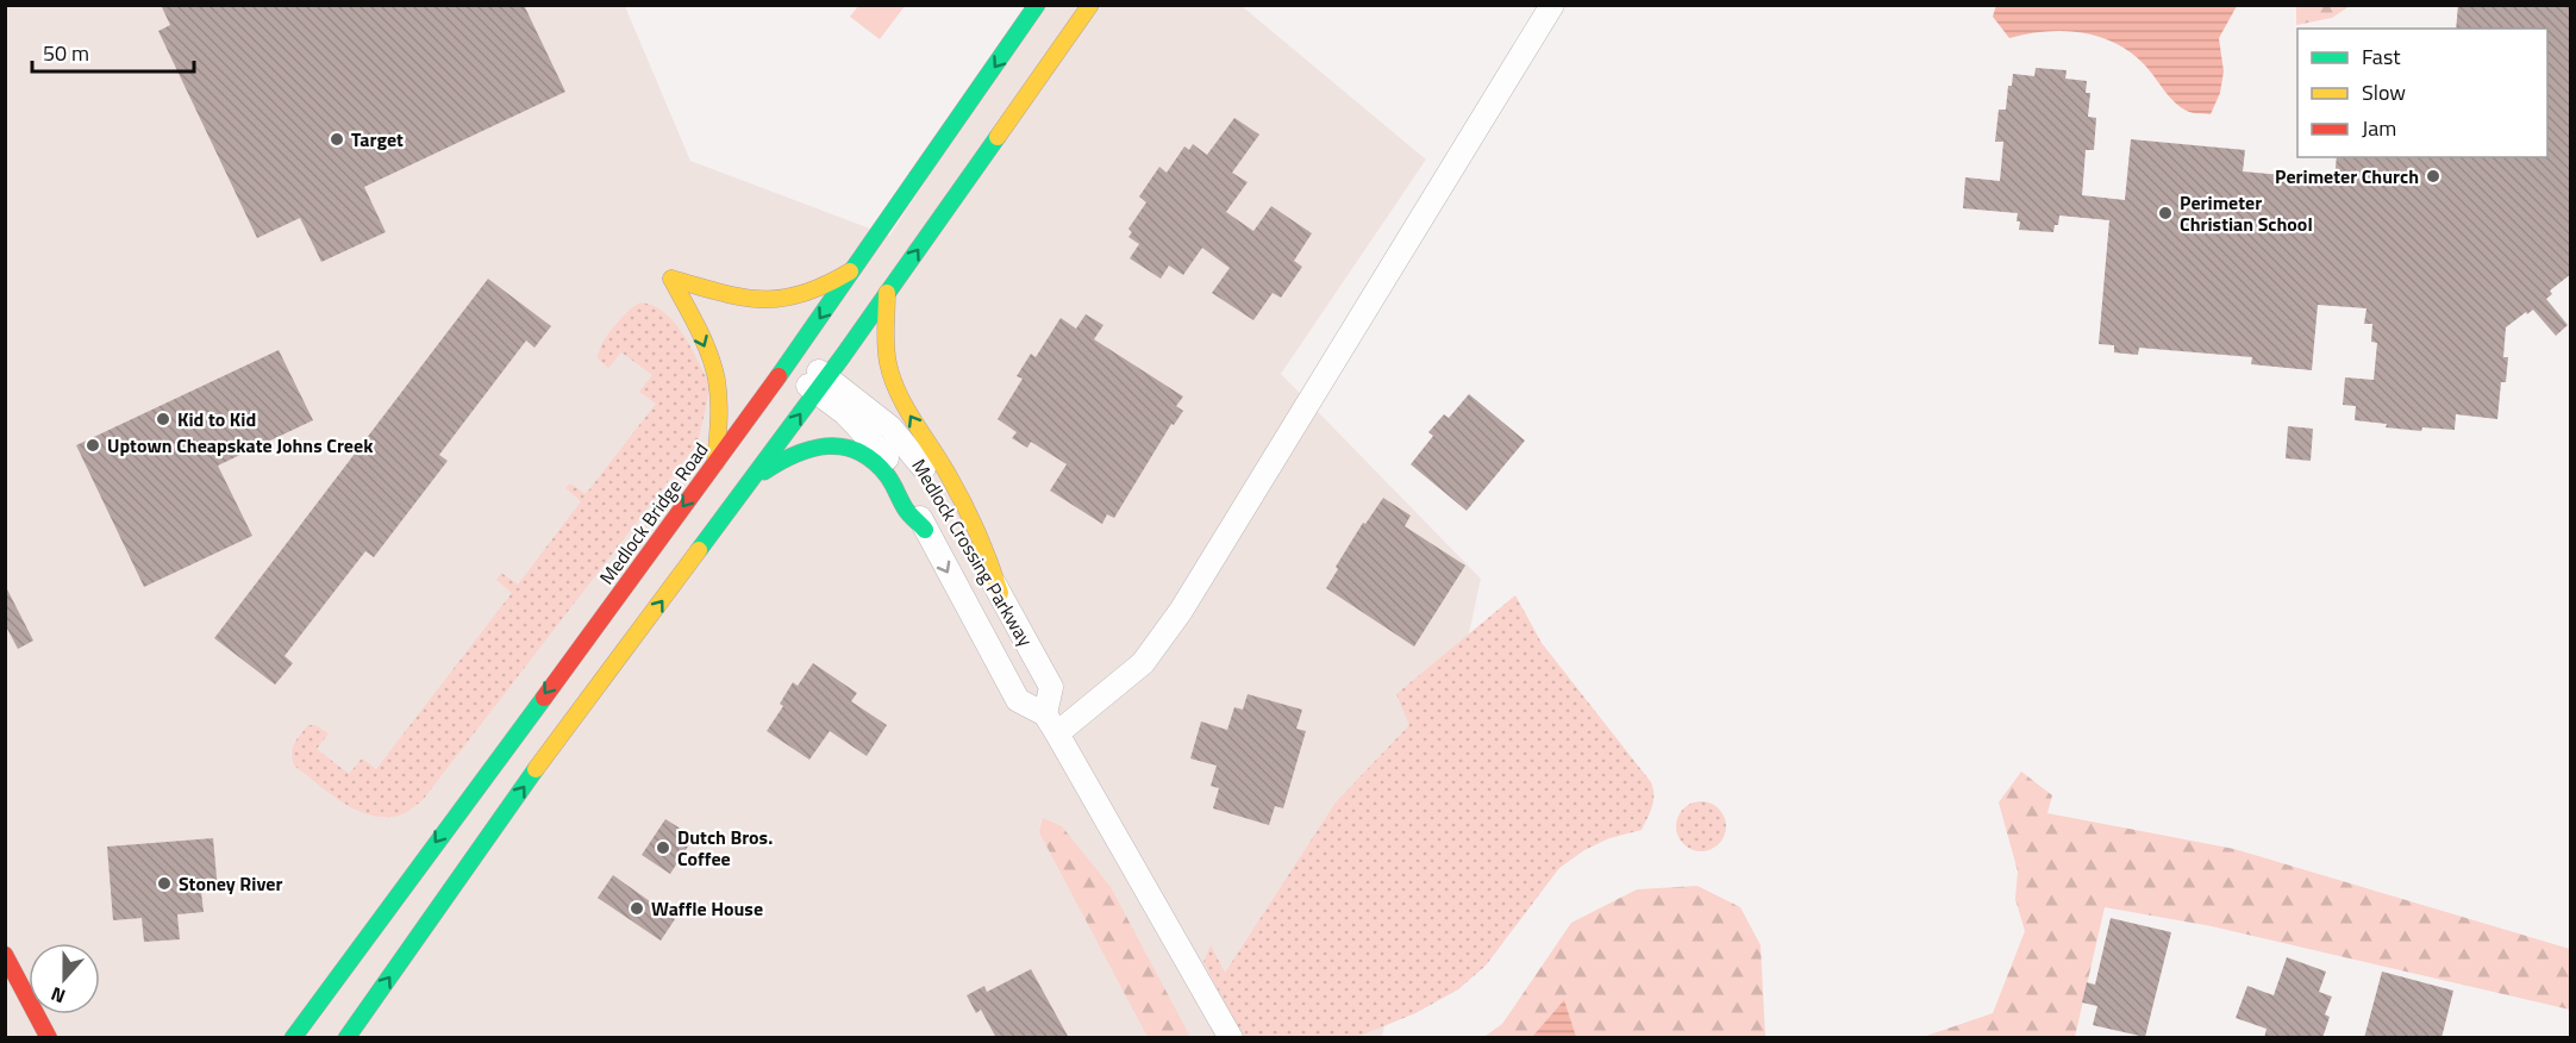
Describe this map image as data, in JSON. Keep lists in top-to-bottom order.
{
  "streets": {
    "highway": ["Medlock Bridge Road"],
    "street": ["Medlock Crossing Parkway"]
  },
  "crossings": [
    ["Medlock Bridge Road", "Medlock Crossing Parkway"]
  ],
  "places": [
    "Target",
    "Perimeter Church",
    "Perimeter Christian School",
    "Kid to Kid",
    "Uptown Cheapskate Johns Creek",
    "Dutch Bros. Coffee",
    "Stoney River",
    "Waffle House"
  ],
  "legend": ["Fast", "Slow", "Jam"],
  "scale_bar": "50 m",
  "north": "bottom"
}
